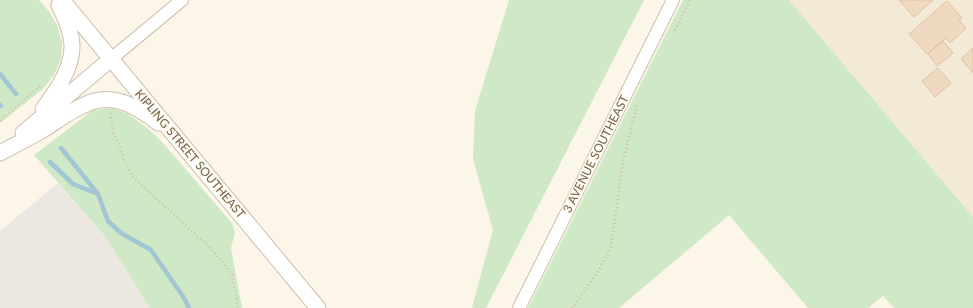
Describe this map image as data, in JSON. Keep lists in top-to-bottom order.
{
  "streets": {
    "street": ["KIPLING STREET SOUTHEAST", "3 AVENUE SOUTHEAST"]
  }
}
